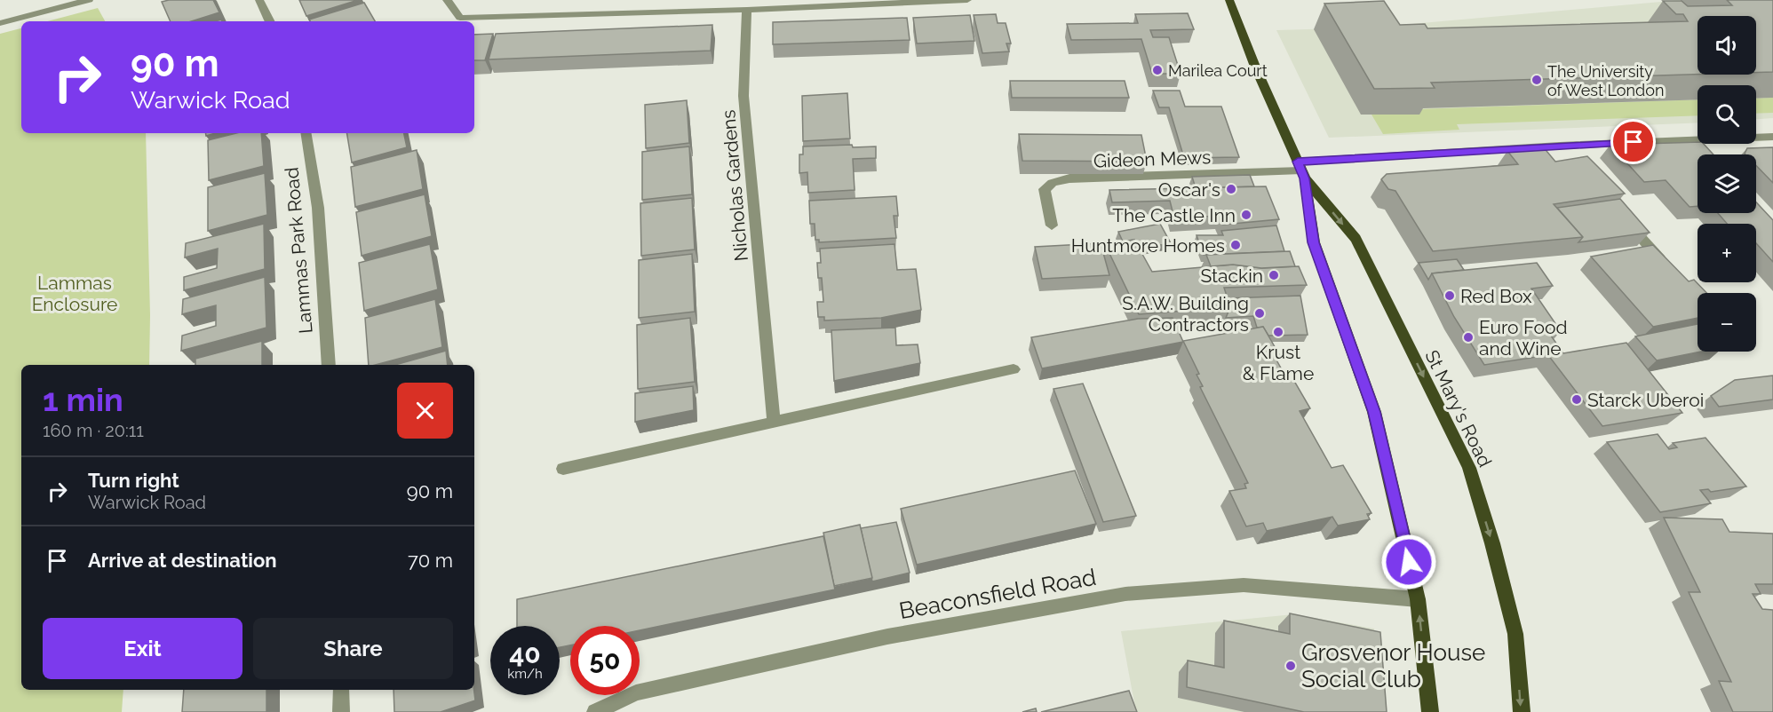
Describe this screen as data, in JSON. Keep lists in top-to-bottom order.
{
  "streets": {
    "main road": ["St Mary's Road"],
    "street": [
      "Gideon Mews",
      "Nicholas Gardens",
      "Lammas Park Road",
      "Beaconsfield Road"
    ]
  },
  "crossings": [
    ["Gideon Mews", "St Mary's Road"],
    ["St Mary's Road", "Beaconsfield Road"]
  ],
  "parks": ["Lammas Enclosure"],
  "places": [
    "Marilea Court",
    "The University of West London",
    "Oscar's",
    "The Castle Inn",
    "Huntmore Homes",
    "Stackin",
    "Red Box",
    "S.A.W. Building Contractors",
    "Krust & Flame",
    "Euro Food and Wine",
    "Starck Uberoi",
    "Grosvenor House Social Club"
  ],
  "page": {
    "map_buttons": ["+", "−"],
    "turn": ["90 m", "Warwick Road"],
    "heading": ["1 min", "160 m · 20:11"],
    "list": [
      {
        "name": "Turn right",
        "note": "Warwick Road",
        "value": "90 m"
      },
      {
        "name": "Arrive at destination",
        "value": "70 m"
      }
    ],
    "buttons": ["Exit", "Share"],
    "speed": "40 km/h",
    "limit": "50"
  }
}
